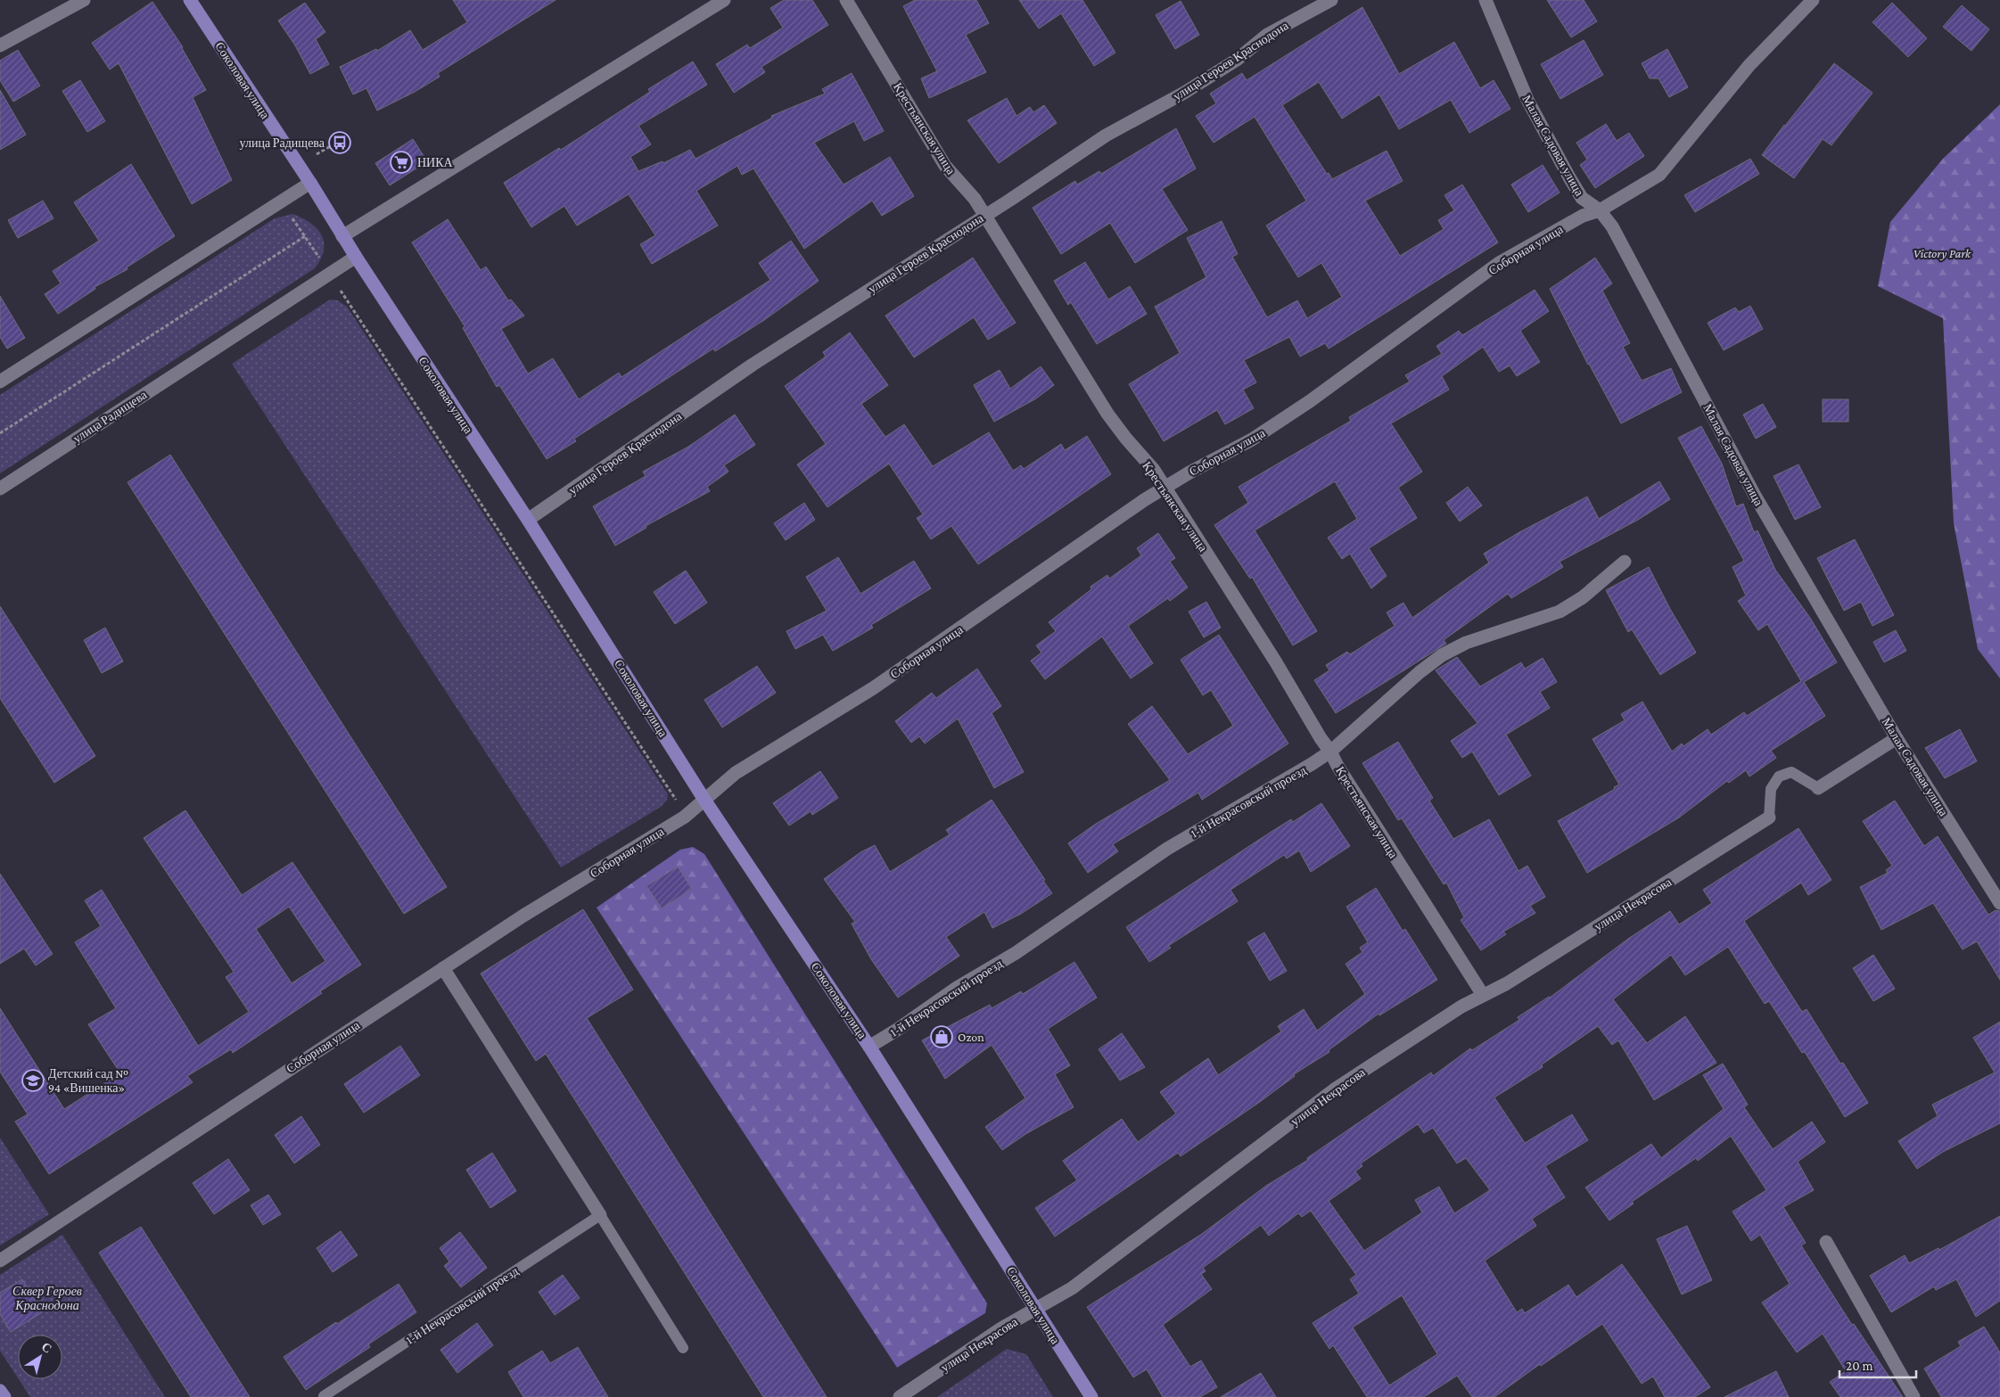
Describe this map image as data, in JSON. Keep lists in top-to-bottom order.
{
  "streets": {
    "main road": ["Соколовая улица"],
    "street": [
      "улица Героев Краснодона",
      "Крестьянская улица",
      "Малая Садовая улица",
      "Соборная улица",
      "улица Радищева",
      "1-й Некрасовский проезд",
      "улица Некрасова"
    ]
  },
  "crossings": [
    ["улица Героев Краснодона", "Соколовая улица"],
    ["улица Героев Краснодона", "Крестьянская улица"],
    ["Соколовая улица", "Соборная улица"],
    ["Соколовая улица", "улица Радищева"],
    ["Соколовая улица", "1-й Некрасовский проезд"],
    ["Соколовая улица", "улица Некрасова"],
    ["Крестьянская улица", "Соборная улица"],
    ["Крестьянская улица", "1-й Некрасовский проезд"],
    ["Крестьянская улица", "улица Некрасова"],
    ["Малая Садовая улица", "Соборная улица"]
  ],
  "parks": ["Victory Park", "Сквер Героев Краснодона"],
  "places": {
    "bus stop": ["улица Радищева"],
    "supermarket": ["НИКА"],
    "shop": ["Ozon"],
    "school or university": ["Детский сад № 94 «Вишенка»"]
  },
  "scale_bar": "20 m",
  "north": "top right"
}
